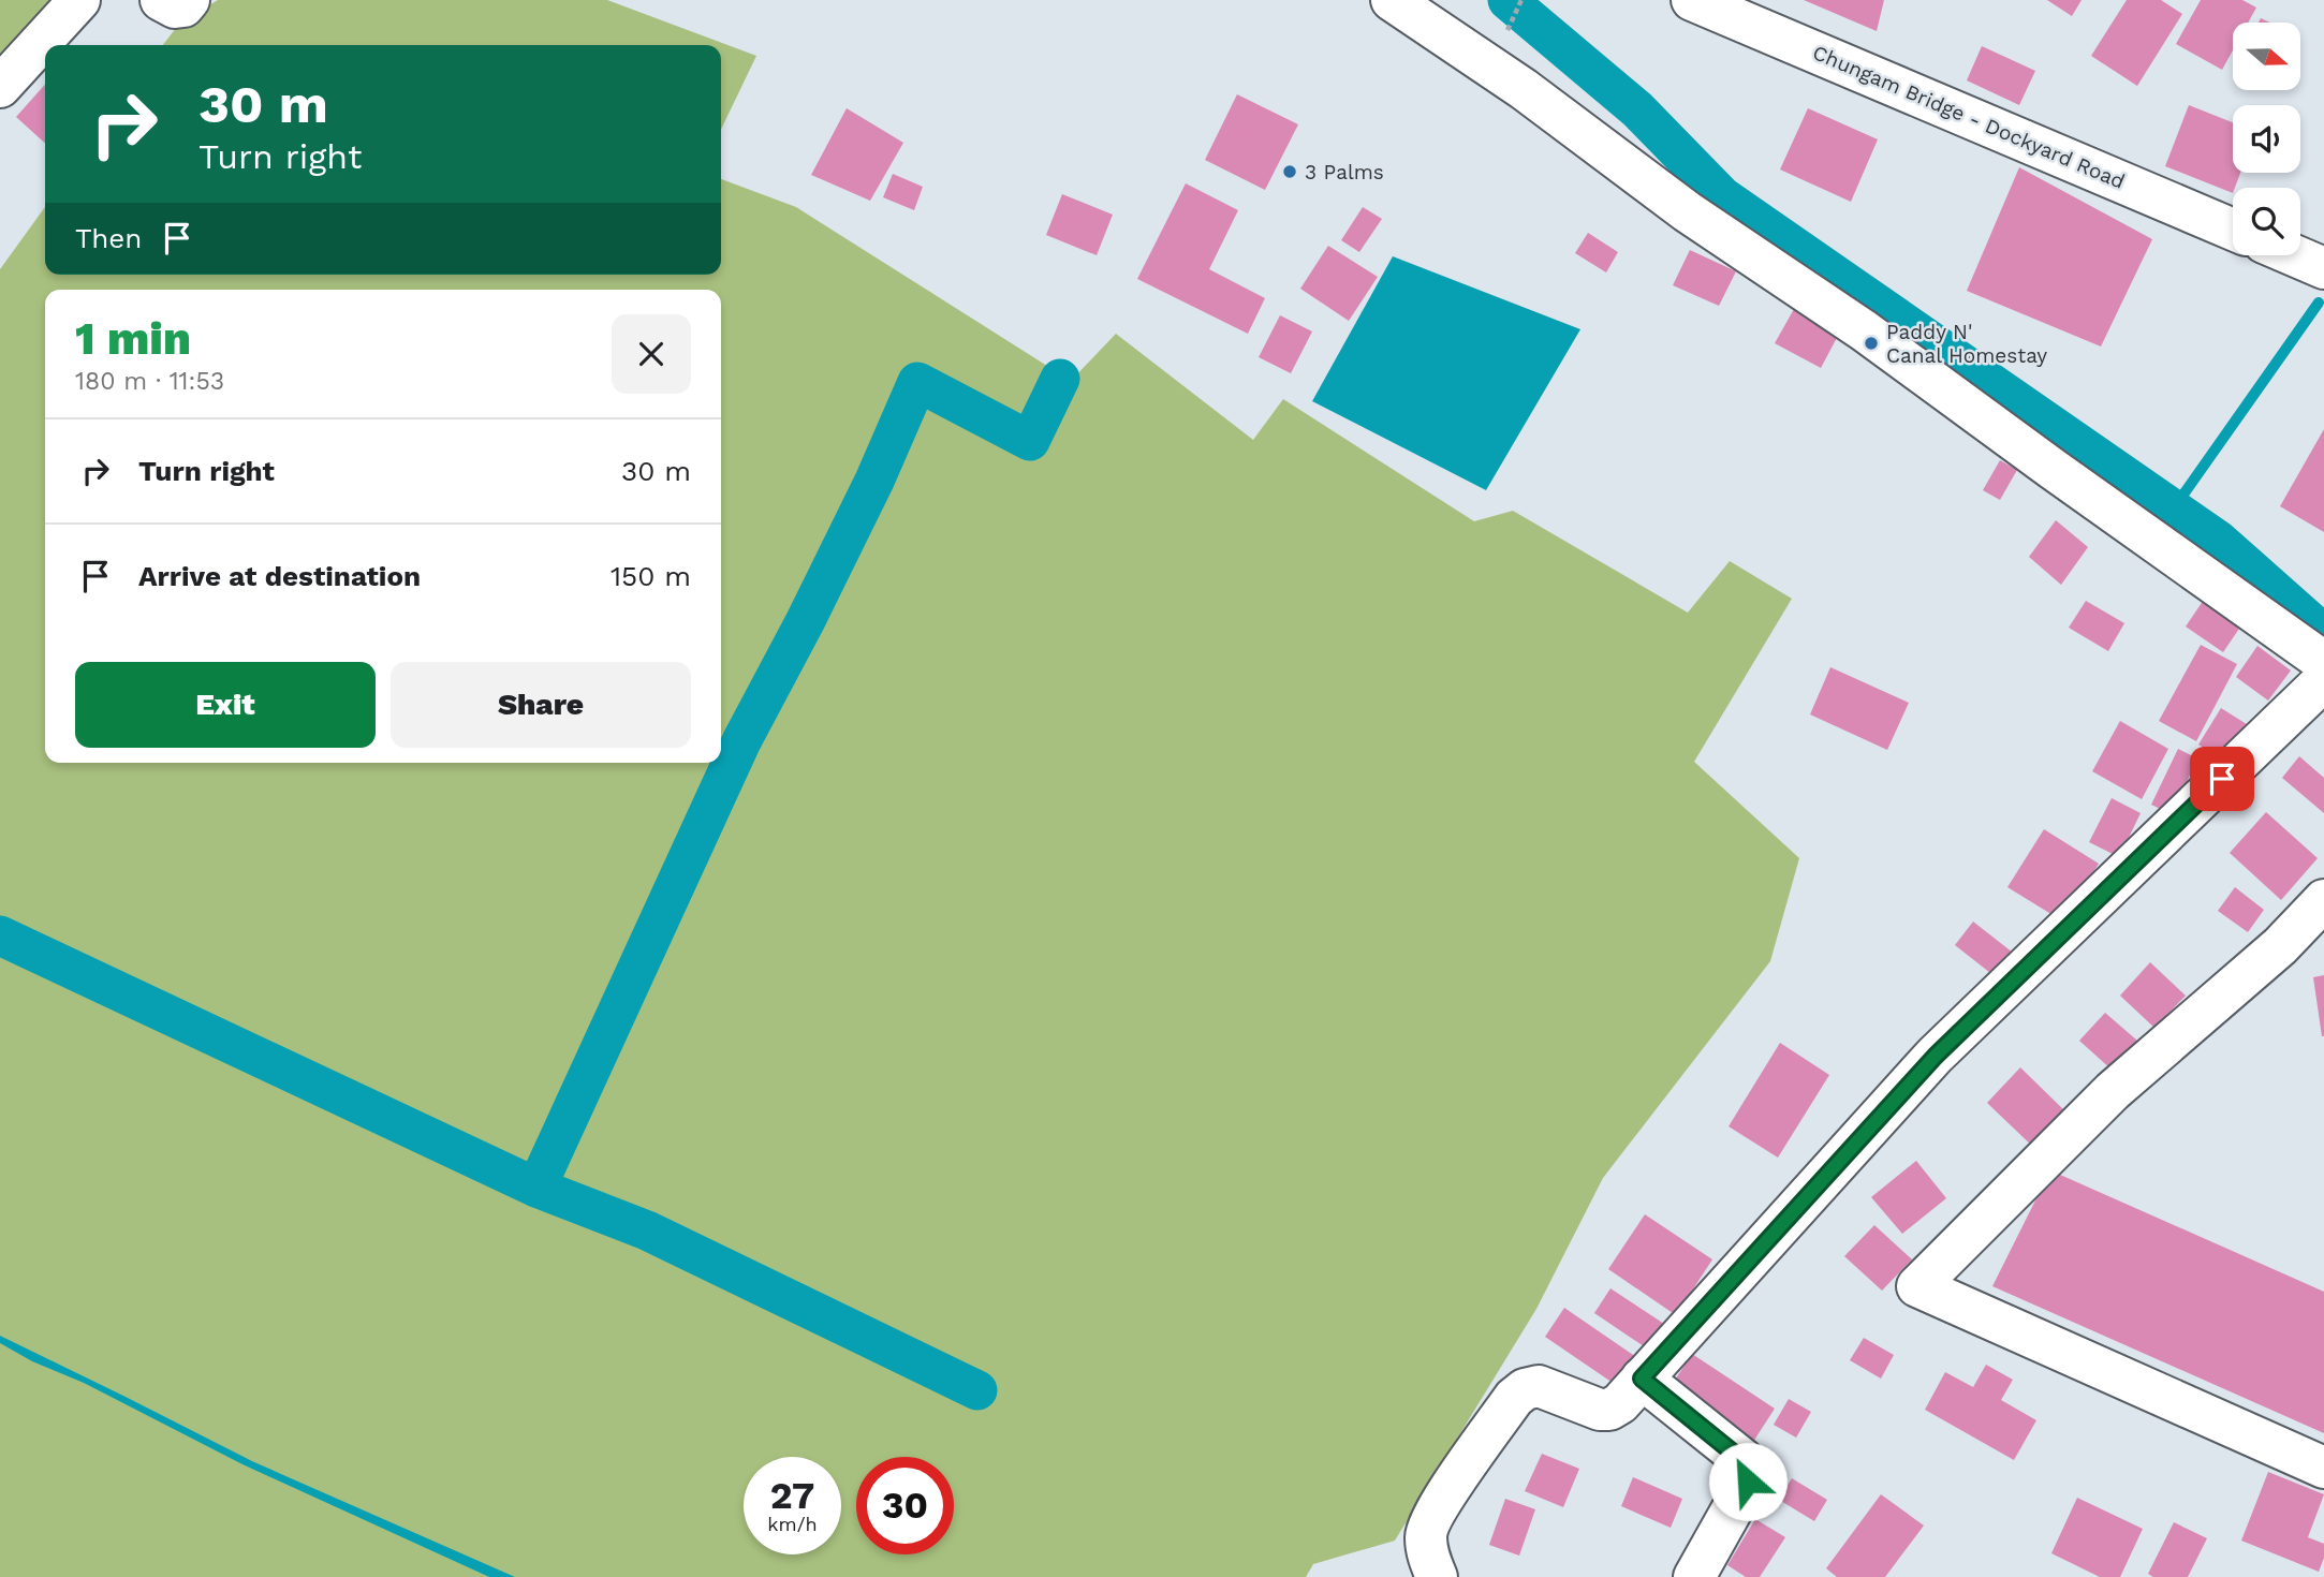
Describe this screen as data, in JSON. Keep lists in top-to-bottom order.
{
  "streets": {
    "street": ["Chungam Bridge - Dockyard Road"]
  },
  "places": ["3 Palms", "Paddy N' Canal Homestay"],
  "north": "right",
  "page": {
    "turn": ["30 m", "Turn right"],
    "then": "Then",
    "heading": ["1 min", "180 m · 11:53"],
    "list": [
      {
        "name": "Turn right",
        "value": "30 m"
      },
      {
        "name": "Arrive at destination",
        "value": "150 m"
      }
    ],
    "buttons": ["Exit", "Share"],
    "speed": "27 km/h",
    "limit": "30"
  }
}
